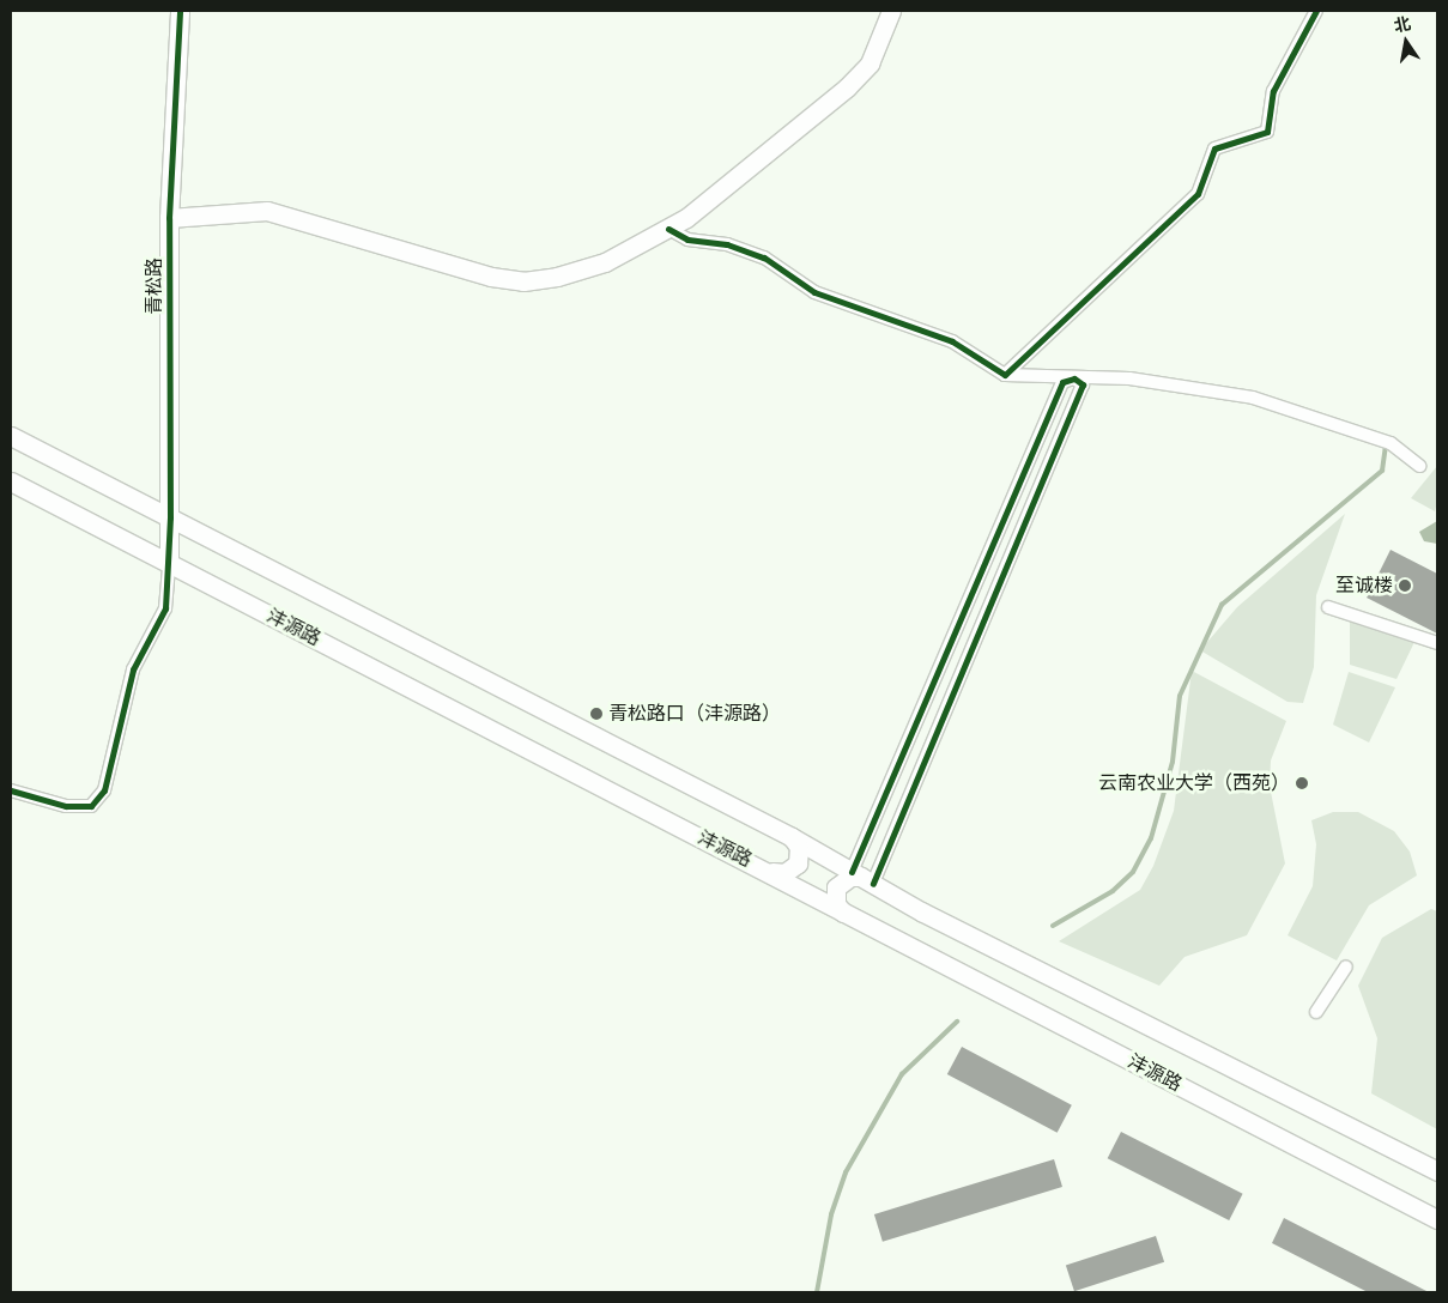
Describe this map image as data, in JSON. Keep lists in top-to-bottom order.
{
  "streets": {
    "main road": ["青松路", "沣源路"]
  },
  "crossings": [
    ["青松路", "沣源路"]
  ],
  "places": ["至诚楼", "青松路口（沣源路）", "云南农业大学（西苑）"],
  "north": "top"
}
